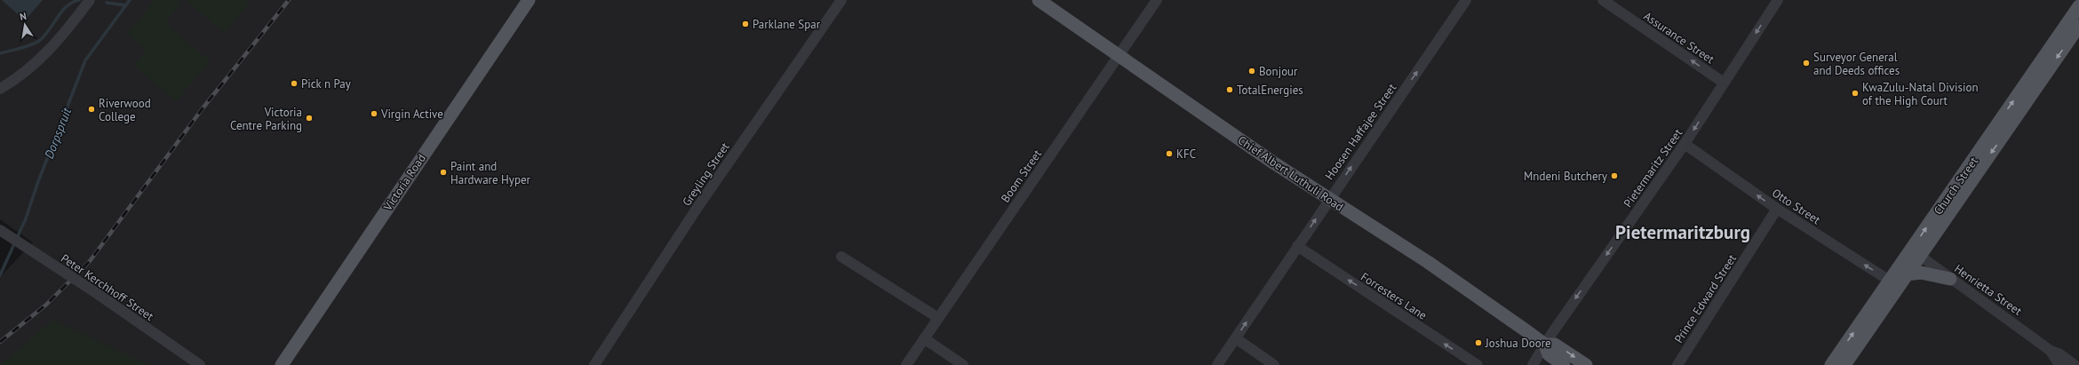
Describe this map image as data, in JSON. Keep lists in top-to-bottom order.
{
  "streets": {
    "main road": ["Chief Albert Luthuli Road", "Victoria Road", "Church Street"],
    "street": [
      "Assurance Street",
      "Hoosen Haffajee Street",
      "Pietermaritz Street",
      "Greyling Street",
      "Boom Street",
      "Otto Street",
      "Peter Kerchhoff Street",
      "Henrietta Street",
      "Forresters Lane",
      "Prince Edward Street"
    ]
  },
  "crossings": [
    ["Assurance Street", "Pietermaritz Street"],
    ["Hoosen Haffajee Street", "Chief Albert Luthuli Road"],
    ["Hoosen Haffajee Street", "Forresters Lane"],
    ["Pietermaritz Street", "Chief Albert Luthuli Road"],
    ["Pietermaritz Street", "Otto Street"],
    ["Chief Albert Luthuli Road", "Boom Street"],
    ["Church Street", "Otto Street"],
    ["Church Street", "Henrietta Street"],
    ["Otto Street", "Prince Edward Street"]
  ],
  "one_way": [
    "Assurance Street",
    "Hoosen Haffajee Street",
    "Pietermaritz Street",
    "Otto Street",
    "Forresters Lane"
  ],
  "districts": ["Pietermaritzburg"],
  "water": ["Dorpspruit"],
  "places": [
    "Parklane Spar",
    "Surveyor General and Deeds offices",
    "Bonjour",
    "Pick n Pay",
    "TotalEnergies",
    "KwaZulu-Natal Division of the High Court",
    "Riverwood College",
    "Virgin Active",
    "Victoria Centre Parking",
    "KFC",
    "Paint and Hardware Hyper",
    "Mndeni Butchery",
    "Joshua Doore"
  ],
  "north": "top"
}
